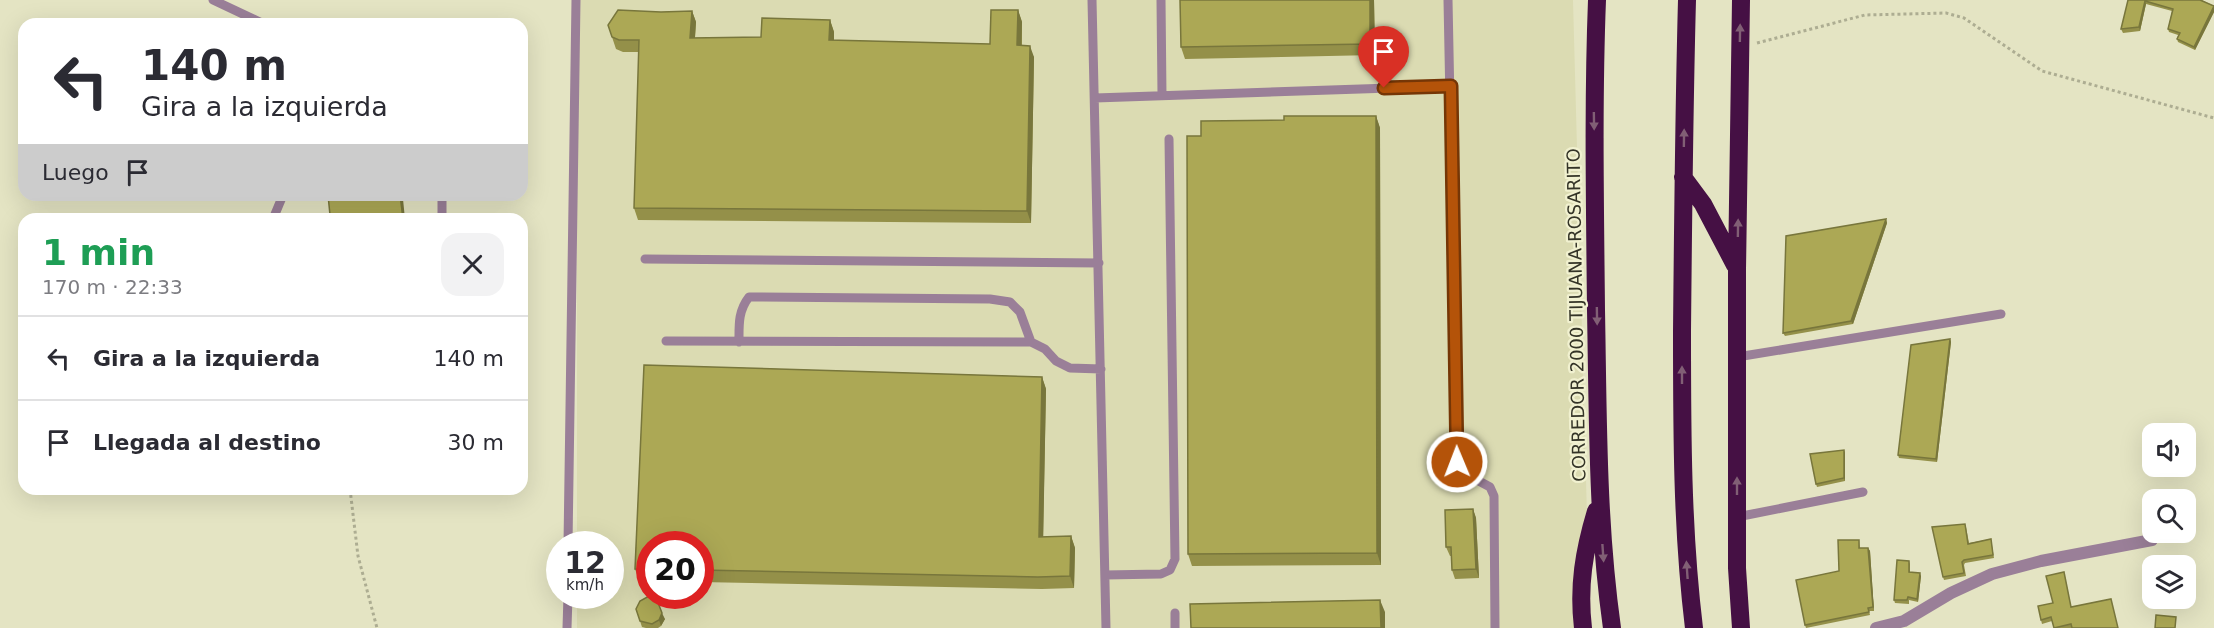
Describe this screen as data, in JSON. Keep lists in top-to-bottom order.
{
  "streets": {
    "highway": ["CORREDOR 2000 TIJUANA-ROSARITO"]
  },
  "page": {
    "turn": ["140 m", "Gira a la izquierda"],
    "then": "Luego",
    "heading": ["1 min", "170 m · 22:33"],
    "list": [
      {
        "name": "Gira a la izquierda",
        "value": "140 m"
      },
      {
        "name": "Llegada al destino",
        "value": "30 m"
      }
    ],
    "speed": "12 km/h",
    "limit": "20"
  }
}
